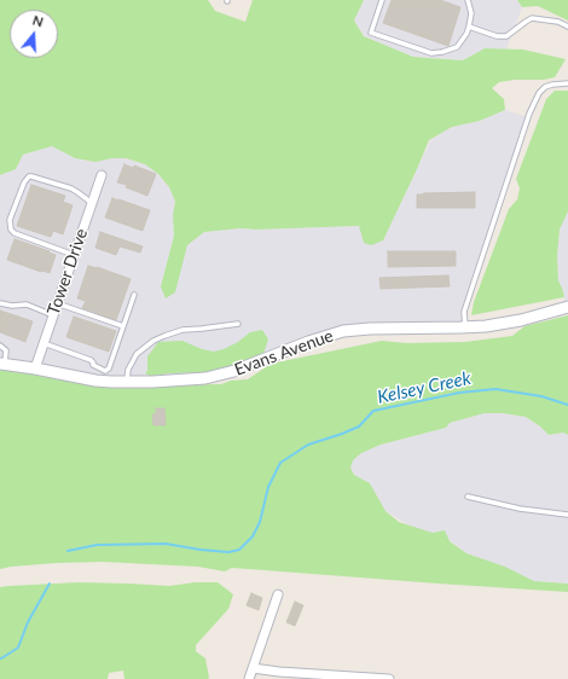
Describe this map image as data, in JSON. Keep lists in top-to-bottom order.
{
  "streets": {
    "street": ["Tower Drive", "Evans Avenue"]
  },
  "crossings": [
    ["Tower Drive", "Evans Avenue"]
  ],
  "water": ["Kelsey Creek"],
  "north": "top"
}
